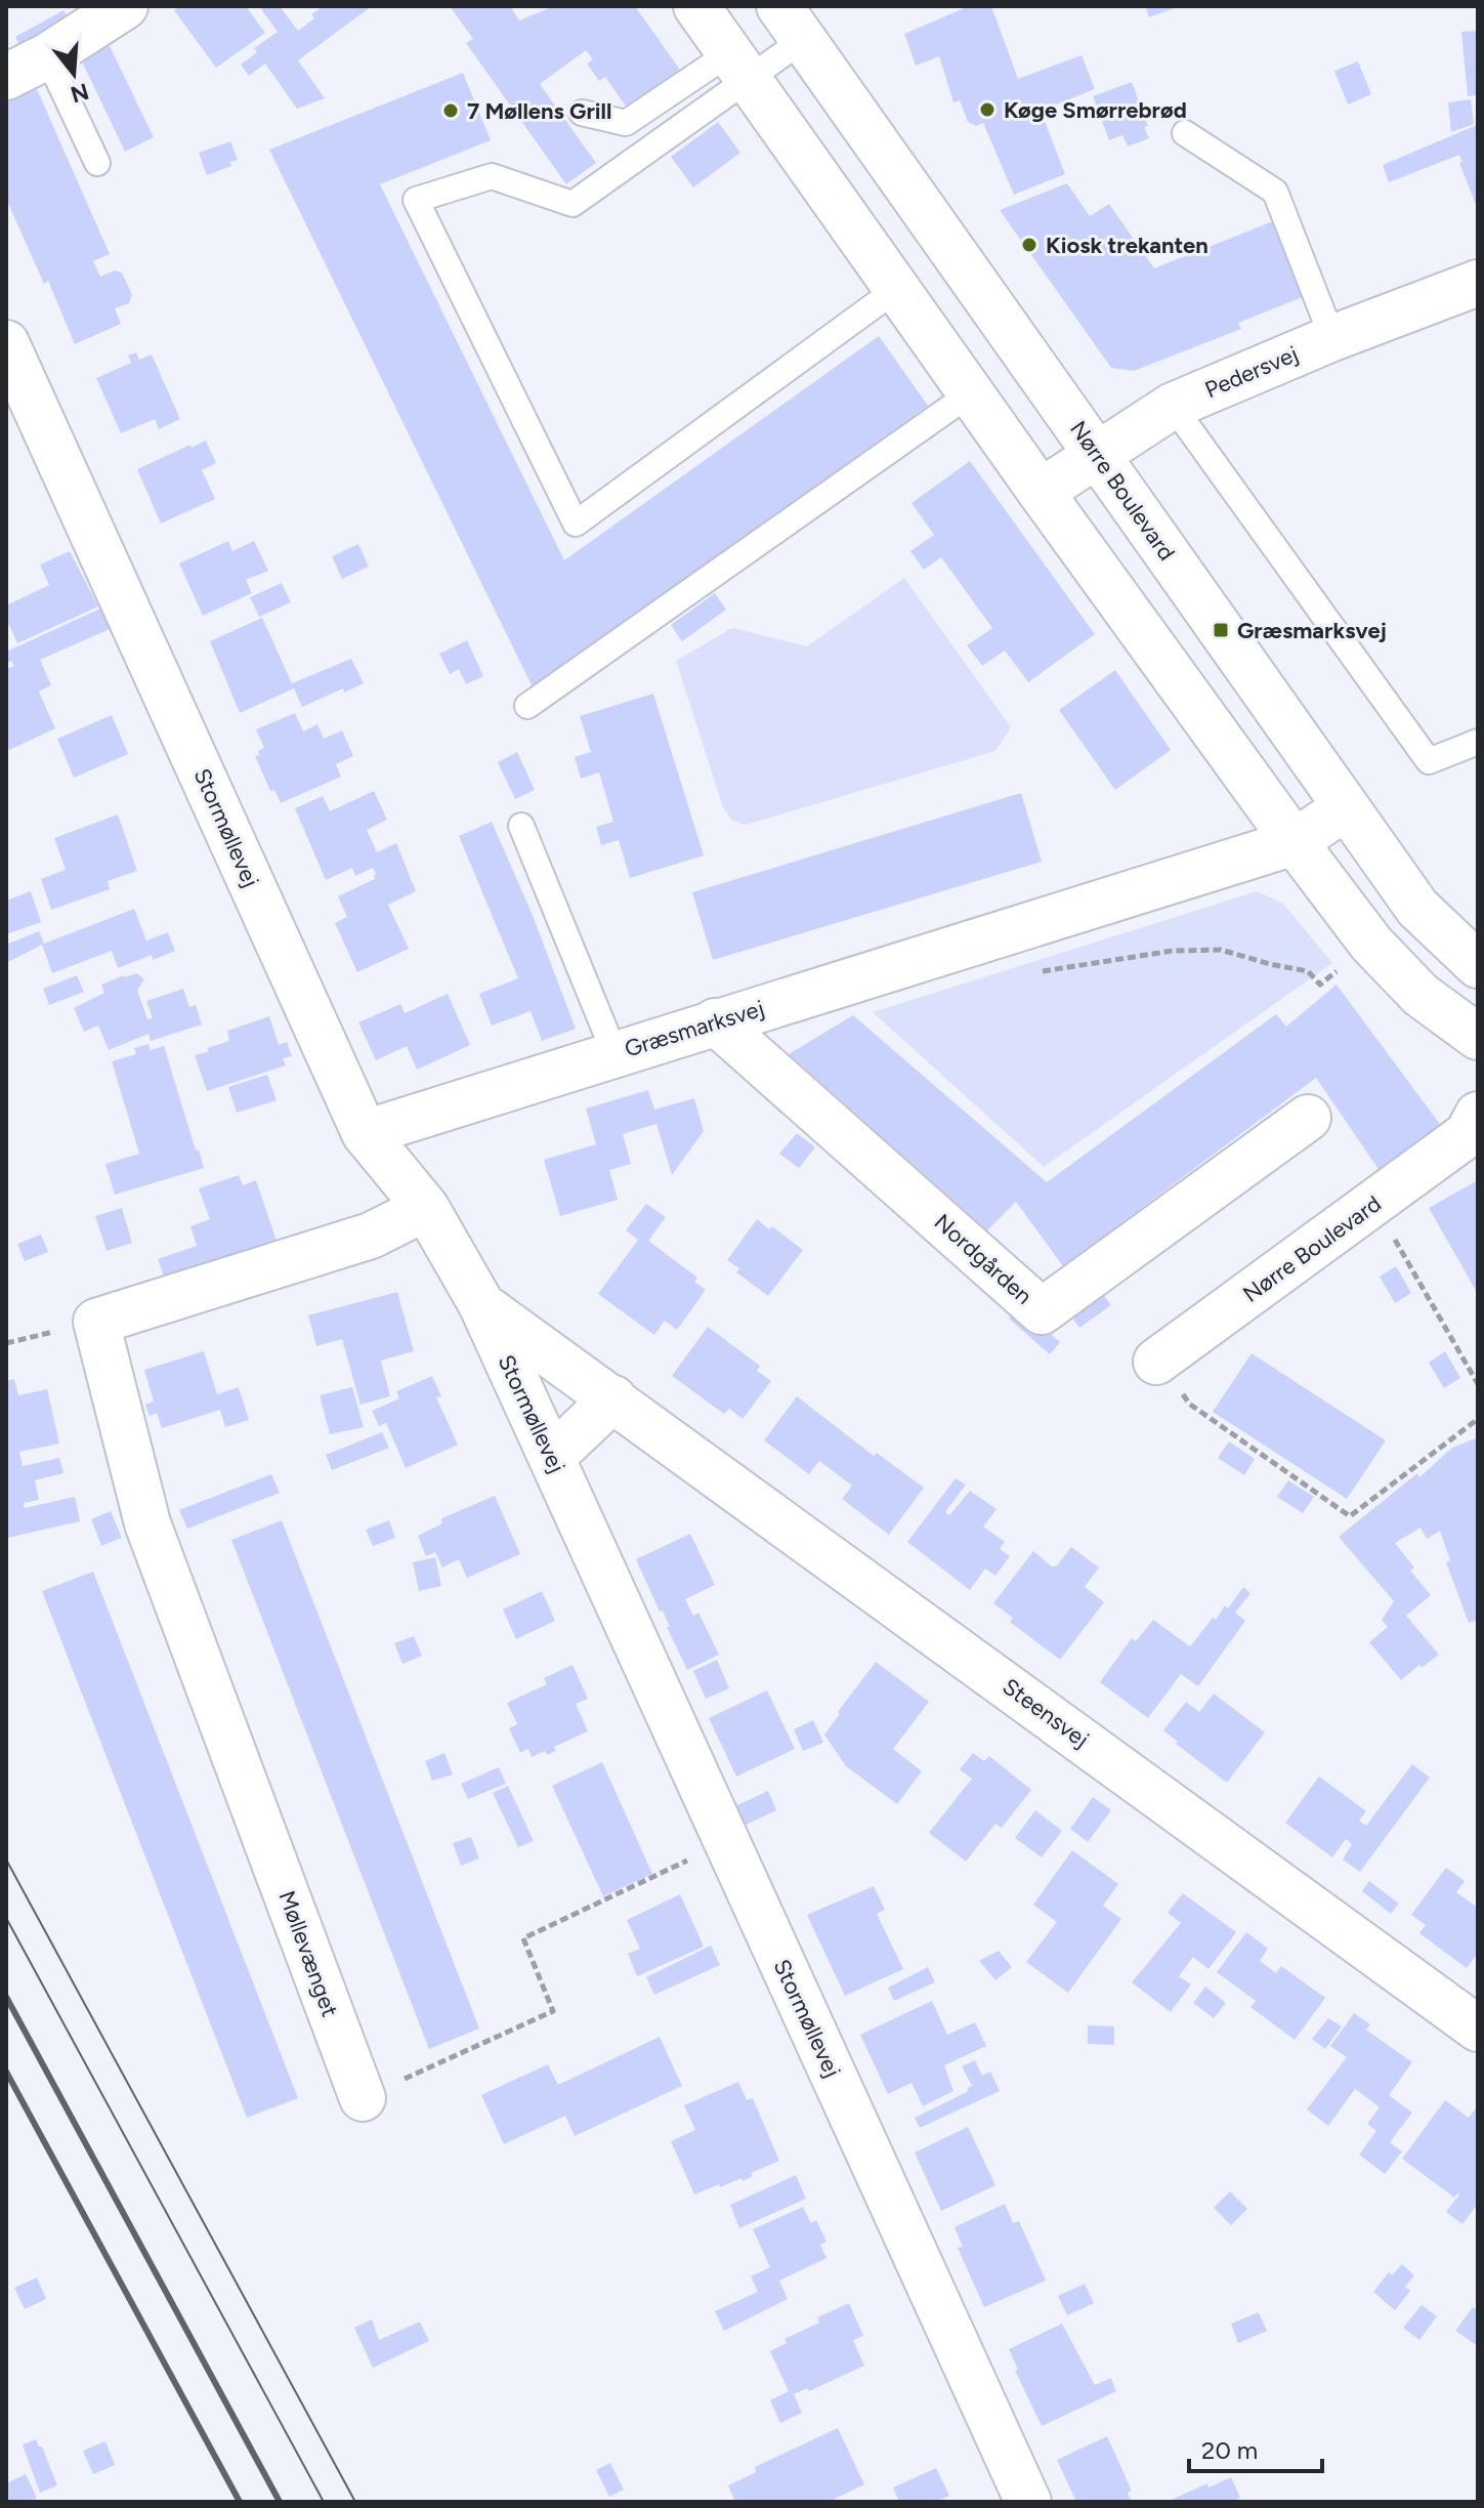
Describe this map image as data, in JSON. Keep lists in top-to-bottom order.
{
  "streets": {
    "street": [
      "Pedersvej",
      "Nørre Boulevard",
      "Stormøllevej",
      "Græsmarksvej",
      "Nordgården",
      "Steensvej",
      "Møllevænget"
    ]
  },
  "crossings": [
    ["Pedersvej", "Nørre Boulevard"],
    ["Nørre Boulevard", "Græsmarksvej"],
    ["Stormøllevej", "Græsmarksvej"],
    ["Stormøllevej", "Steensvej"],
    ["Stormøllevej", "Møllevænget"],
    ["Græsmarksvej", "Nordgården"]
  ],
  "places": {
    "other": ["Køge Smørrebrød", "7 Møllens Grill", "Kiosk trekanten"],
    "transit": ["Græsmarksvej"]
  },
  "scale_bar": "20 m",
  "north": "bottom"
}
